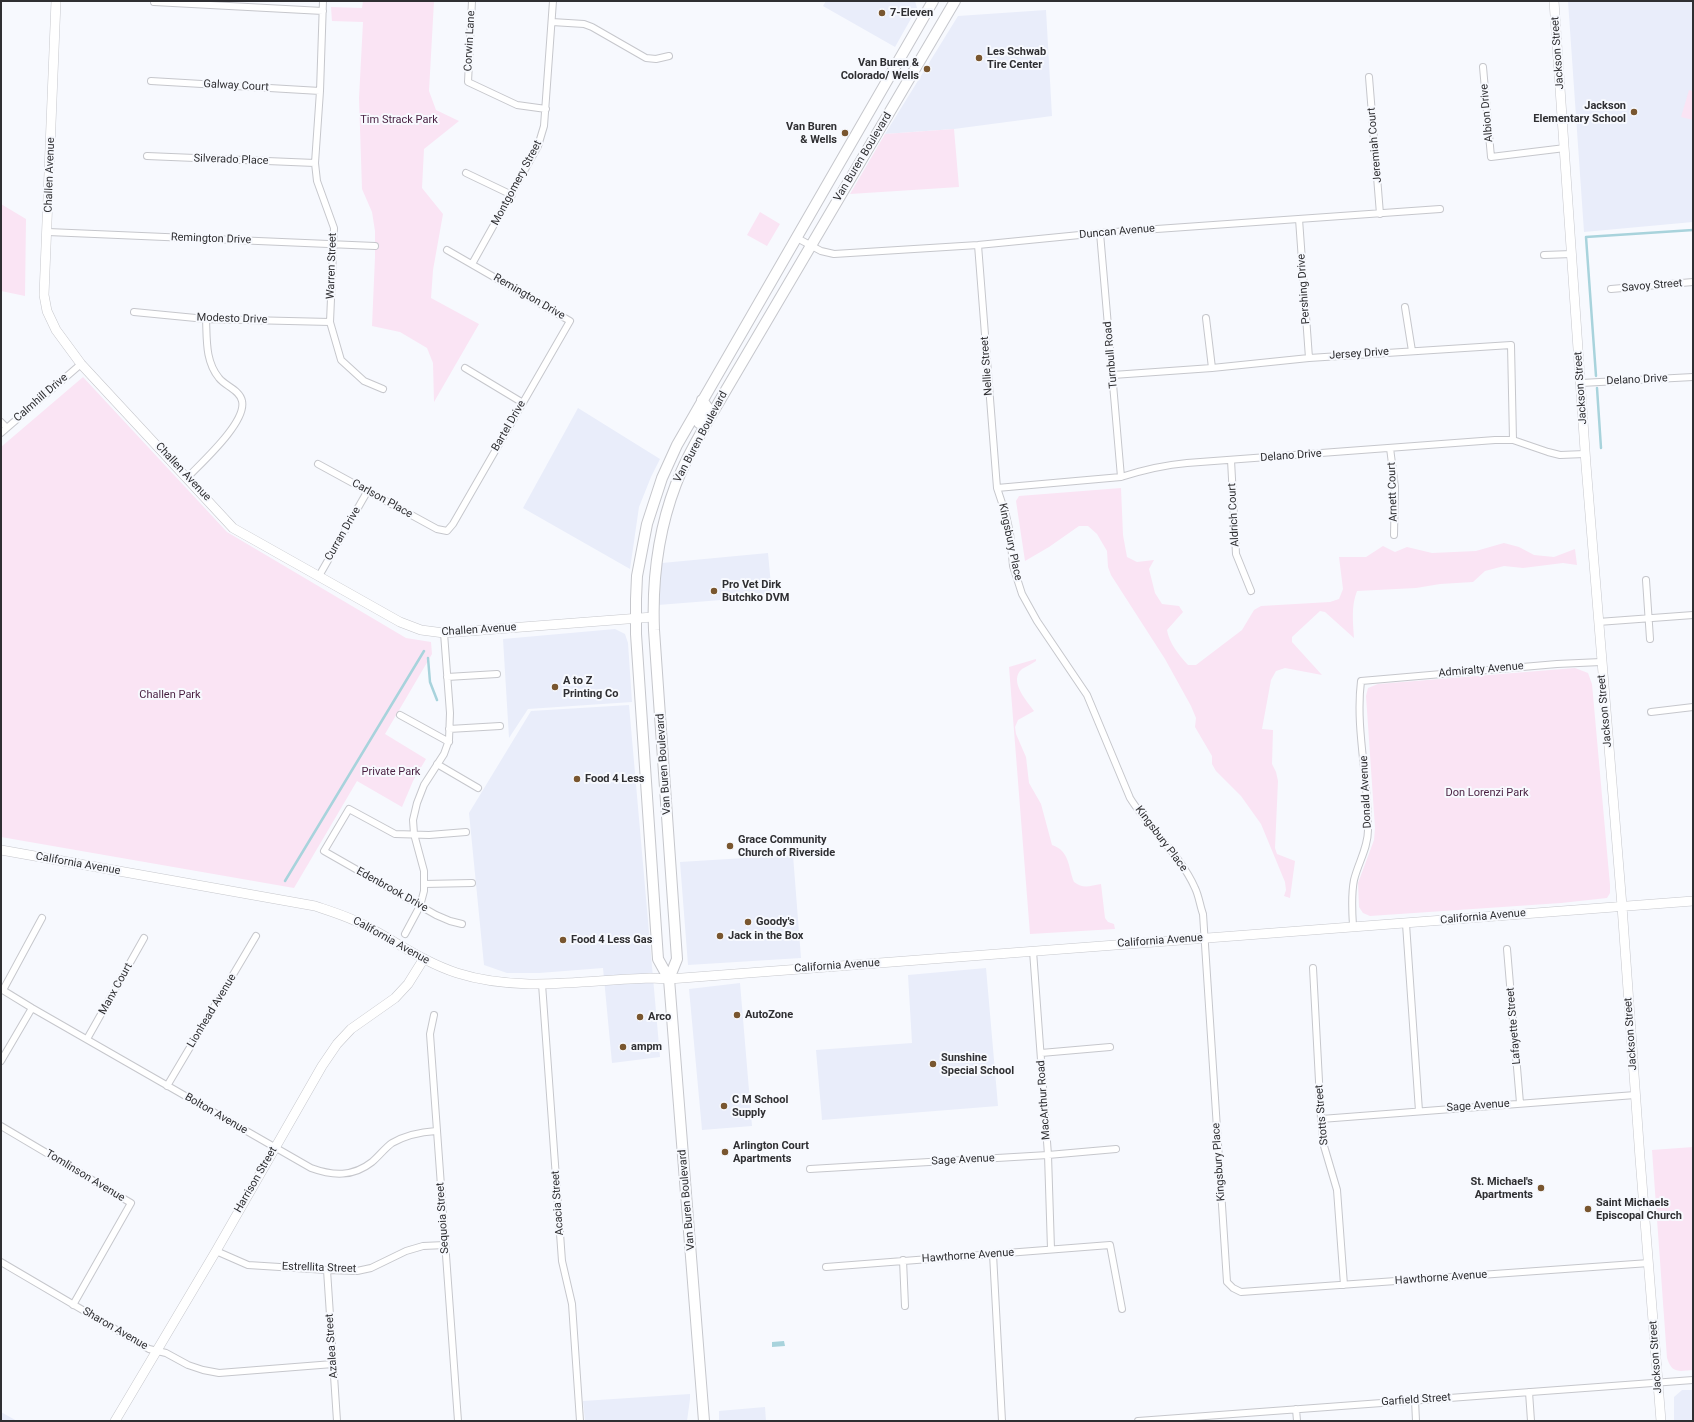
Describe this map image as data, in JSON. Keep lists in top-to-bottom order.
{
  "streets": {
    "main road": [
      "Jackson Street",
      "Van Buren Boulevard",
      "Challen Avenue",
      "California Avenue",
      "Harrison Street"
    ],
    "street": [
      "Corwin Lane",
      "Galway Court",
      "Albion Drive",
      "Jeremiah Court",
      "Silverado Place",
      "Montgomery Street",
      "Duncan Avenue",
      "Remington Drive",
      "Warren Street",
      "Savoy Street",
      "Pershing Drive",
      "Modesto Drive",
      "Jersey Drive",
      "Turnbull Road",
      "Nellie Street",
      "Delano Drive",
      "Calmhill Drive",
      "Bartel Drive",
      "Arnett Court",
      "Carlson Place",
      "Aldrich Court",
      "Curran Drive",
      "Kingsbury Place",
      "Admiralty Avenue",
      "Donald Avenue",
      "Edenbrook Drive",
      "Manx Court",
      "Lionhead Avenue",
      "Lafayette Street",
      "MacArthur Road",
      "Sage Avenue",
      "Bolton Avenue",
      "Stotts Street",
      "Tomlinson Avenue",
      "Acacia Street",
      "Sequoia Street",
      "Hawthorne Avenue",
      "Estrellita Street",
      "Sharon Avenue",
      "Azalea Street",
      "Garfield Street"
    ]
  },
  "crossings": [
    ["Corwin Lane", "Montgomery Street"],
    ["Jackson Street", "Albion Drive"],
    ["Jackson Street", "Delano Drive"],
    ["Jackson Street", "Admiralty Avenue"],
    ["Jackson Street", "California Avenue"],
    ["Jackson Street", "Sage Avenue"],
    ["Jackson Street", "Hawthorne Avenue"],
    ["Jackson Street", "Garfield Street"],
    ["Galway Court", "Warren Street"],
    ["Jeremiah Court", "Duncan Avenue"],
    ["Van Buren Boulevard", "Challen Avenue"],
    ["Van Buren Boulevard", "Duncan Avenue"],
    ["Van Buren Boulevard", "California Avenue"],
    ["Silverado Place", "Warren Street"],
    ["Challen Avenue", "Remington Drive"],
    ["Challen Avenue", "Calmhill Drive"],
    ["Challen Avenue", "Curran Drive"],
    ["Montgomery Street", "Remington Drive"],
    ["Duncan Avenue", "Pershing Drive"],
    ["Duncan Avenue", "Turnbull Road"],
    ["Duncan Avenue", "Nellie Street"],
    ["Remington Drive", "Warren Street"],
    ["Remington Drive", "Bartel Drive"],
    ["Warren Street", "Modesto Drive"],
    ["Pershing Drive", "Jersey Drive"],
    ["Jersey Drive", "Turnbull Road"],
    ["Jersey Drive", "Delano Drive"],
    ["Turnbull Road", "Delano Drive"],
    ["Nellie Street", "Delano Drive"],
    ["Nellie Street", "Kingsbury Place"],
    ["Delano Drive", "Arnett Court"],
    ["Delano Drive", "Aldrich Court"],
    ["Delano Drive", "Kingsbury Place"],
    ["Bartel Drive", "Carlson Place"],
    ["Carlson Place", "Curran Drive"],
    ["Kingsbury Place", "California Avenue"],
    ["Kingsbury Place", "Hawthorne Avenue"],
    ["Admiralty Avenue", "Donald Avenue"],
    ["Donald Avenue", "California Avenue"],
    ["California Avenue", "MacArthur Road"],
    ["California Avenue", "Harrison Street"],
    ["California Avenue", "Acacia Street"],
    ["Manx Court", "Bolton Avenue"],
    ["Lionhead Avenue", "Bolton Avenue"],
    ["Lafayette Street", "Sage Avenue"],
    ["MacArthur Road", "Sage Avenue"],
    ["MacArthur Road", "Hawthorne Avenue"],
    ["Sage Avenue", "Stotts Street"],
    ["Bolton Avenue", "Harrison Street"],
    ["Bolton Avenue", "Sequoia Street"],
    ["Stotts Street", "Hawthorne Avenue"],
    ["Tomlinson Avenue", "Sharon Avenue"],
    ["Harrison Street", "Estrellita Street"],
    ["Harrison Street", "Sharon Avenue"],
    ["Sequoia Street", "Estrellita Street"],
    ["Estrellita Street", "Azalea Street"],
    ["Sharon Avenue", "Azalea Street"]
  ],
  "parks": [
    "Tim Strack Park",
    "Challen Park",
    "Private Park",
    "Don Lorenzi Park"
  ],
  "places": [
    "7-Eleven",
    "Les Schwab Tire Center",
    "Van Buren & Colorado/ Wells",
    "Jackson Elementary School",
    "Van Buren & Wells",
    "Pro Vet Dirk Butchko DVM",
    "A to Z Printing Co",
    "Food 4 Less",
    "Grace Community Church of Riverside",
    "Goody's",
    "Jack in the Box",
    "Food 4 Less Gas",
    "AutoZone",
    "Arco",
    "ampm",
    "Sunshine Special School",
    "C M School Supply",
    "Arlington Court Apartments",
    "St. Michael's Apartments",
    "Saint Michaels Episcopal Church"
  ]
}
